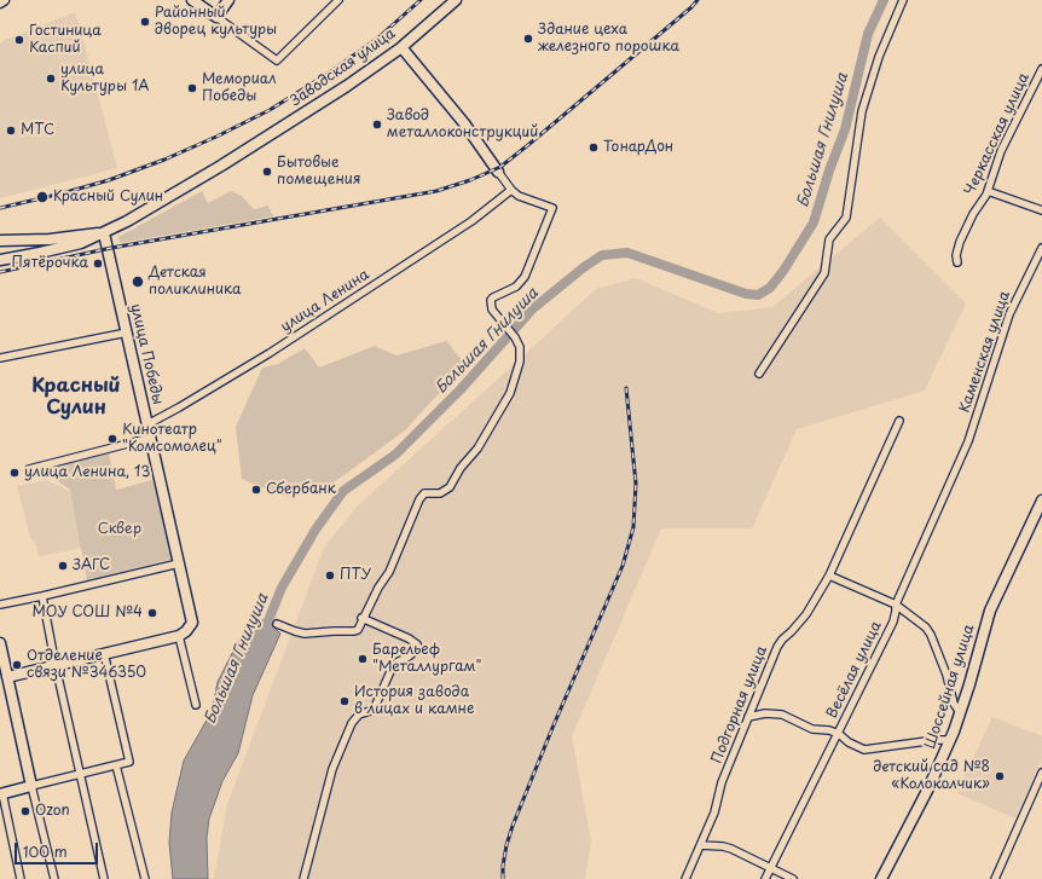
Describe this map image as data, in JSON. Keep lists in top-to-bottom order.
{
  "streets": {
    "main road": ["Заводская улица", "улица Победы", "Шоссейная улица"],
    "street": [
      "Черкасская улица",
      "улица Ленина",
      "Каменская улица",
      "Весёлая улица",
      "Подгорная улица"
    ]
  },
  "crossings": [
    ["Заводская улица", "улица Победы"],
    ["улица Ленина", "улица Победы"],
    ["Каменская улица", "Весёлая улица"]
  ],
  "districts": ["Красный Сулин"],
  "water": ["Большая Гнилуша"],
  "parks": ["Сквер"],
  "places": [
    "Районный дворец культуры",
    "Здание цеха железного порошка",
    "Гостиница Каспий",
    "улица Культуры 1А",
    "Мемориал Победы",
    "Завод металлоконструкций",
    "МТС",
    "ТонарДон",
    "Бытовые помещения",
    "Красный Сулин",
    "Пятёрочка",
    "Детская поликлиника",
    "Кинотеатр \"Комсомолец\"",
    "улица Ленина, 13",
    "Сбербанк",
    "ЗАГС",
    "ПТУ",
    "МОУ СОШ №4",
    "Барельеф \"Металлургам\"",
    "Отделение связи №346350",
    "История завода в лицах и камне",
    "детский сад №8 «Колоколчик»",
    "Ozon"
  ],
  "scale_bar": "100 m"
}
